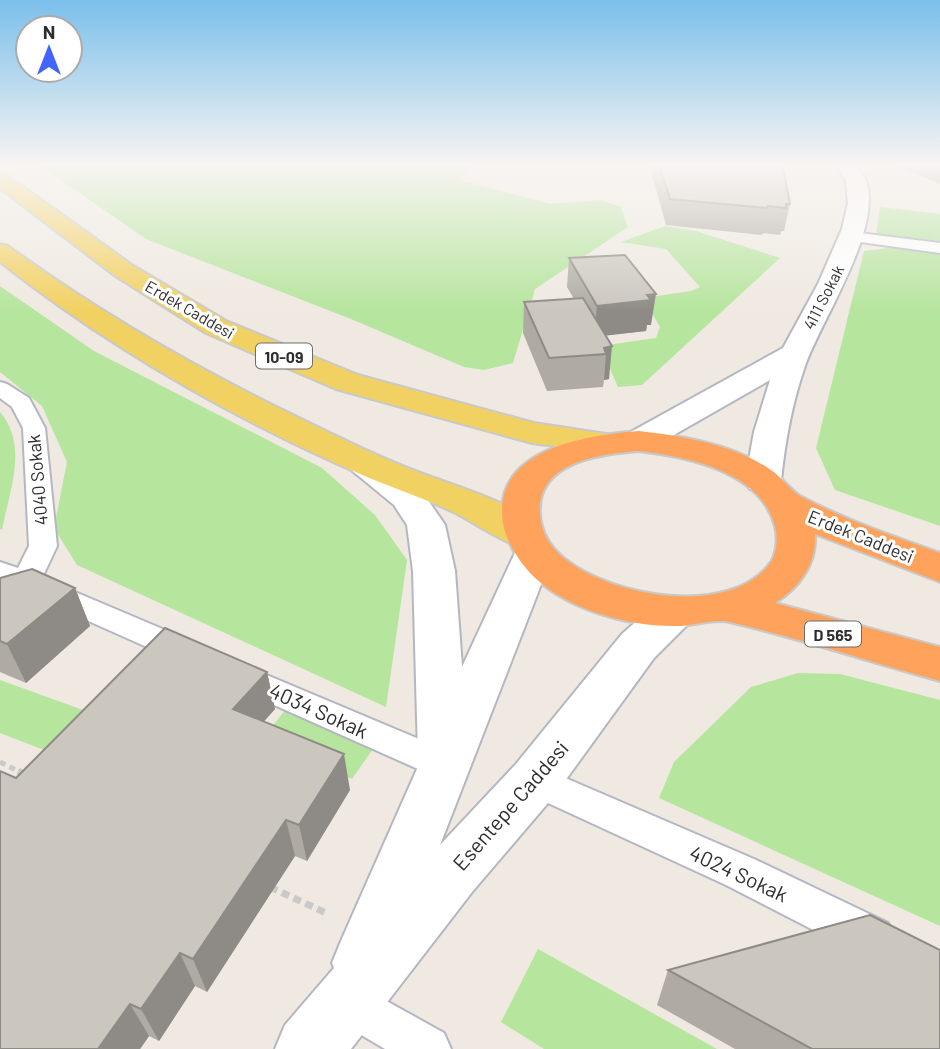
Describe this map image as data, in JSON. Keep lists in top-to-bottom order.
{
  "streets": {
    "highway": ["Erdek Caddesi", "D 565"],
    "main road": ["10-09"],
    "street": ["4111 Sokak", "Esentepe Caddesi"],
    "lane": ["4040 Sokak", "4034 Sokak", "4024 Sokak"]
  },
  "crossings": [
    ["4111 Sokak", "Erdek Caddesi"],
    ["4111 Sokak", "D 565"],
    ["4111 Sokak", "Esentepe Caddesi"],
    ["Erdek Caddesi", "D 565"],
    ["Erdek Caddesi", "Esentepe Caddesi"],
    ["4040 Sokak", "4034 Sokak"],
    ["D 565", "Esentepe Caddesi"],
    ["Esentepe Caddesi", "4024 Sokak"]
  ],
  "north": "top"
}
